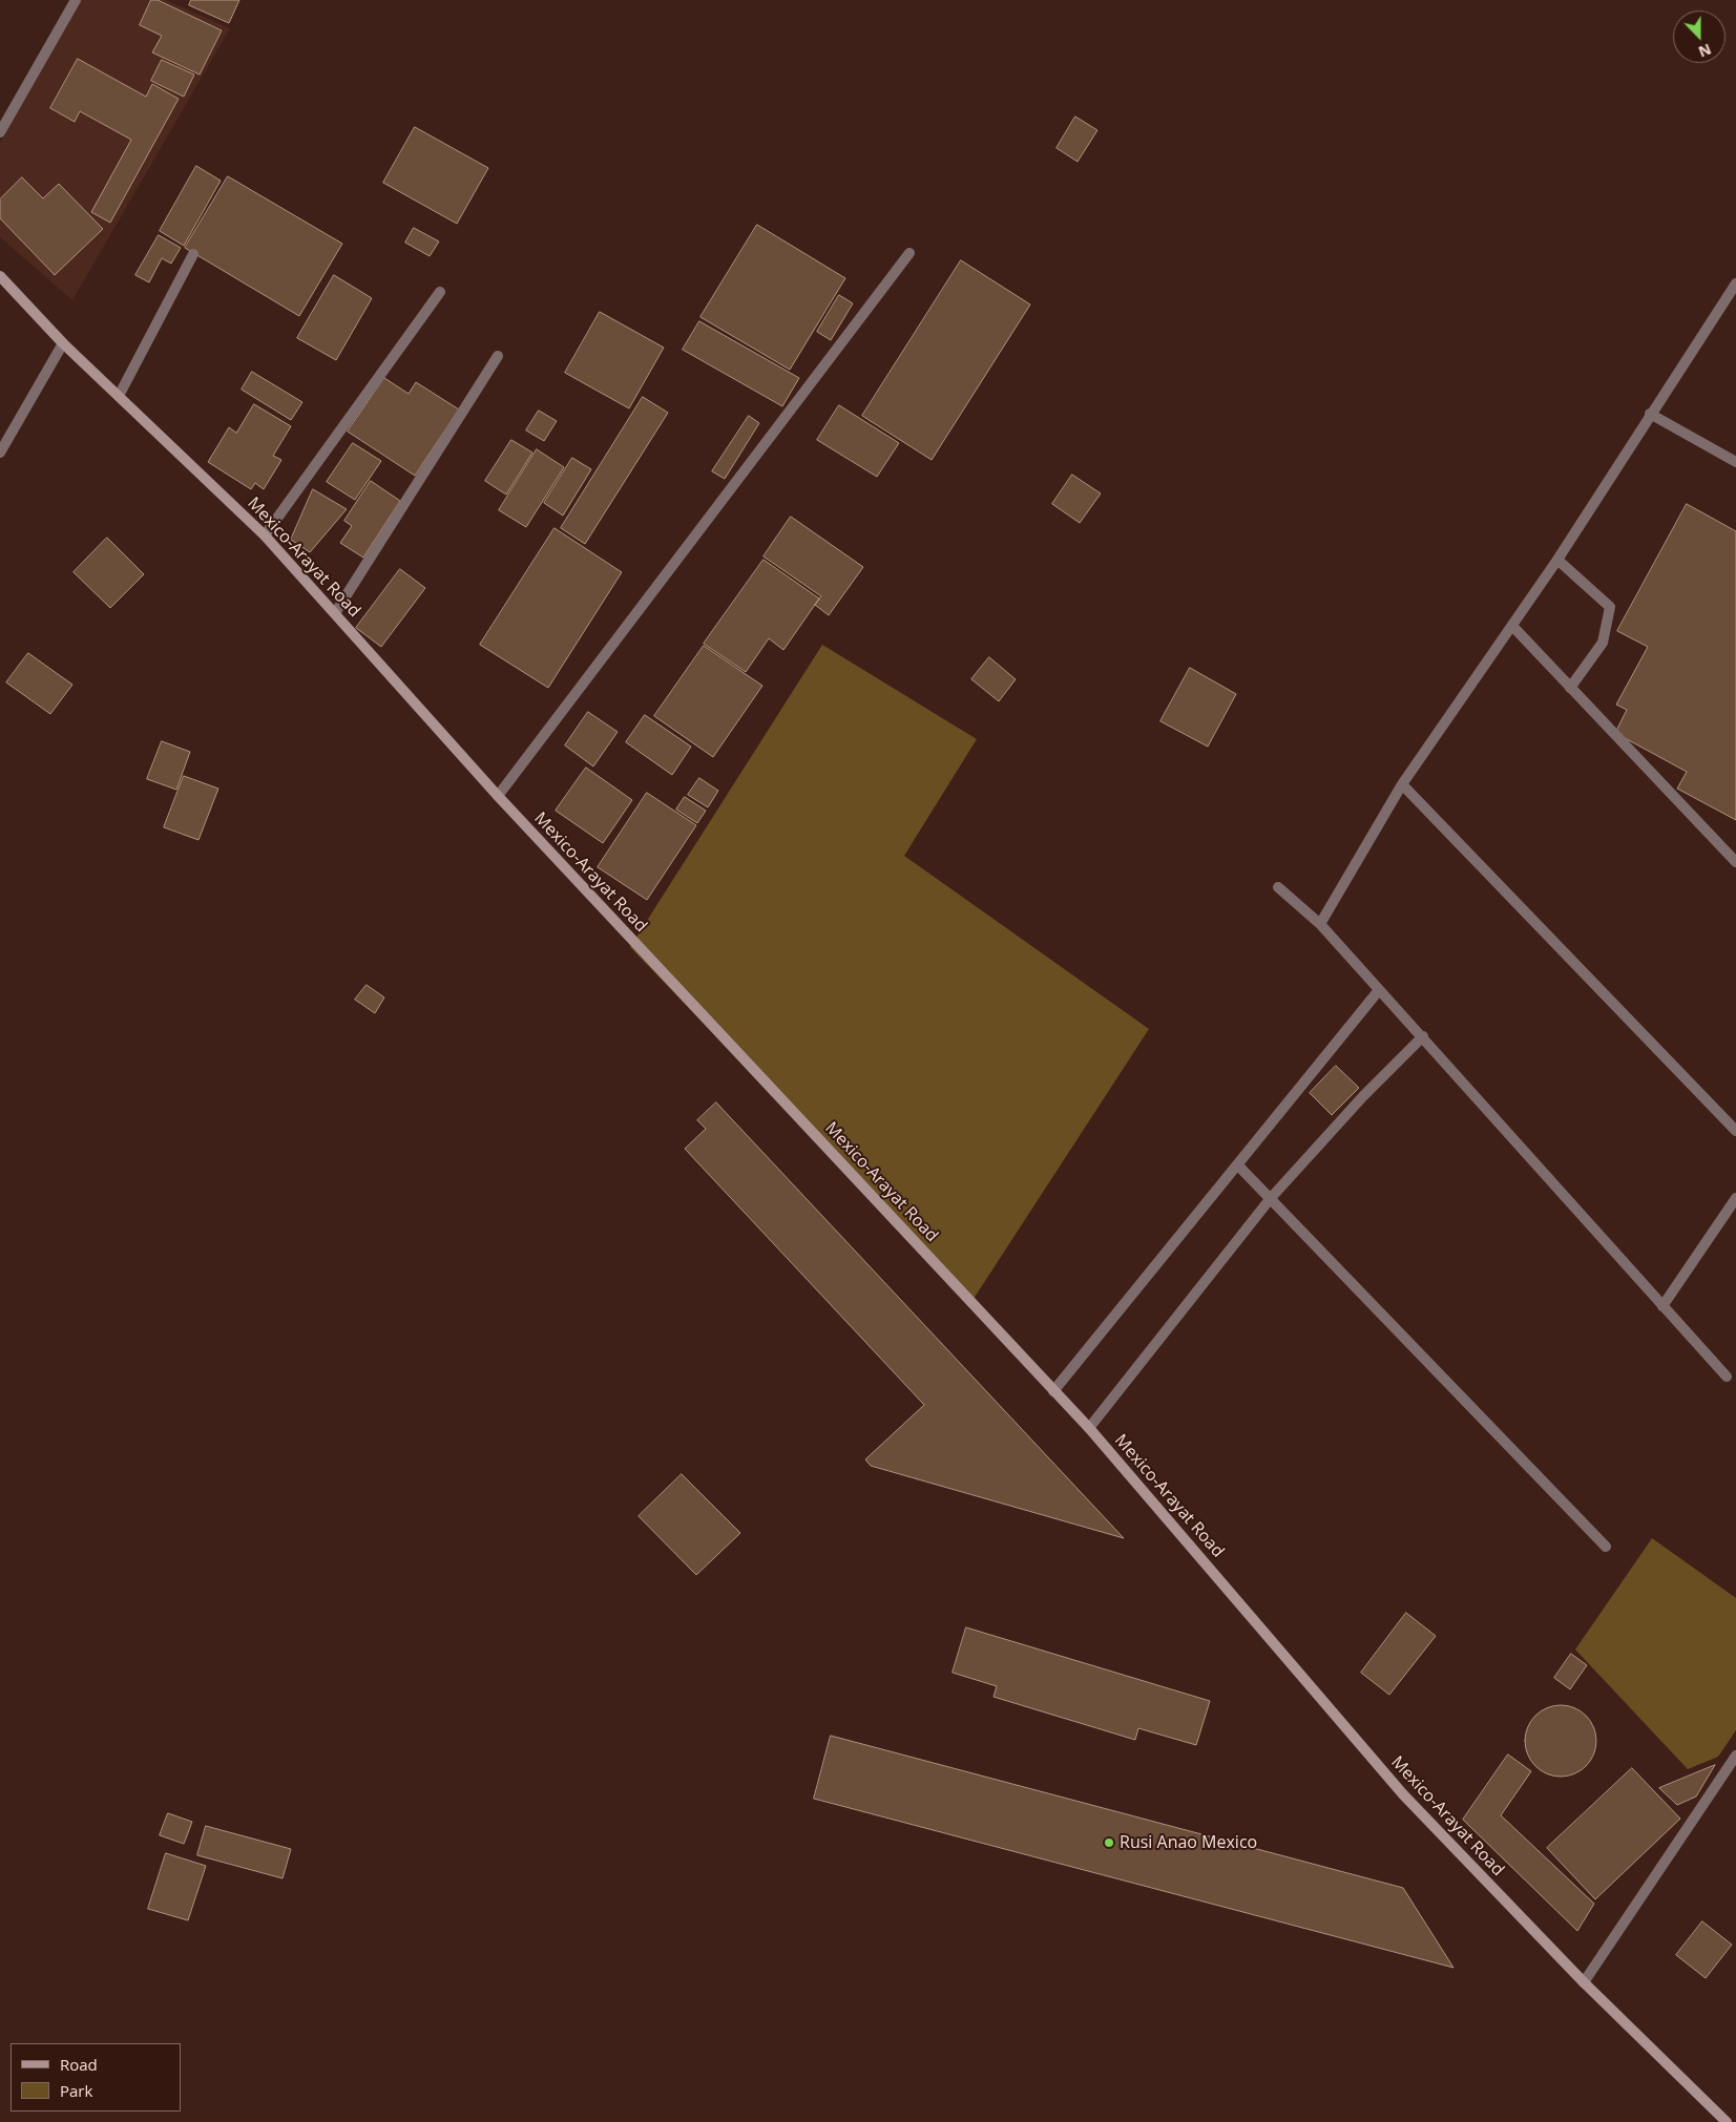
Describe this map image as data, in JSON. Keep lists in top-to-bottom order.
{
  "streets": {
    "main road": ["Mexico-Arayat Road"]
  },
  "places": ["Rusi Anao Mexico"],
  "legend": ["Road", "Park"],
  "north": "bottom"
}
